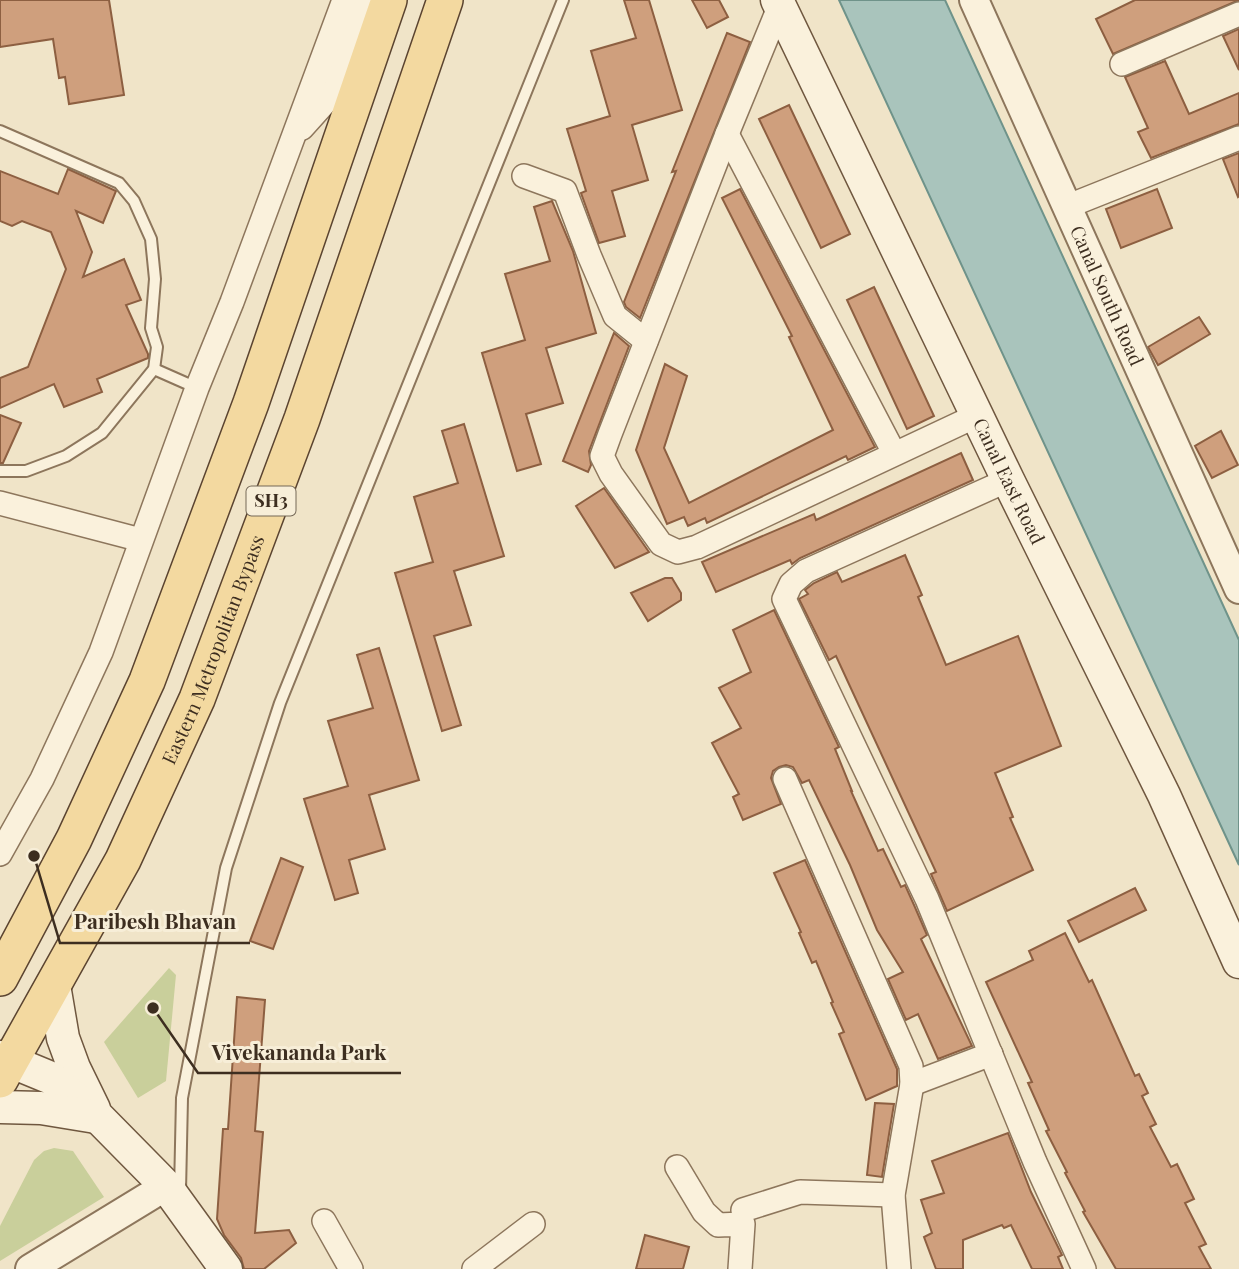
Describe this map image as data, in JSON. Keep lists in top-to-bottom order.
{
  "streets": {
    "main road": ["Canal East Road", "SH3", "Eastern Metropolitan Bypass"],
    "street": ["Canal South Road"]
  },
  "places": ["Paribesh Bhavan", "Vivekananda Park"]
}
